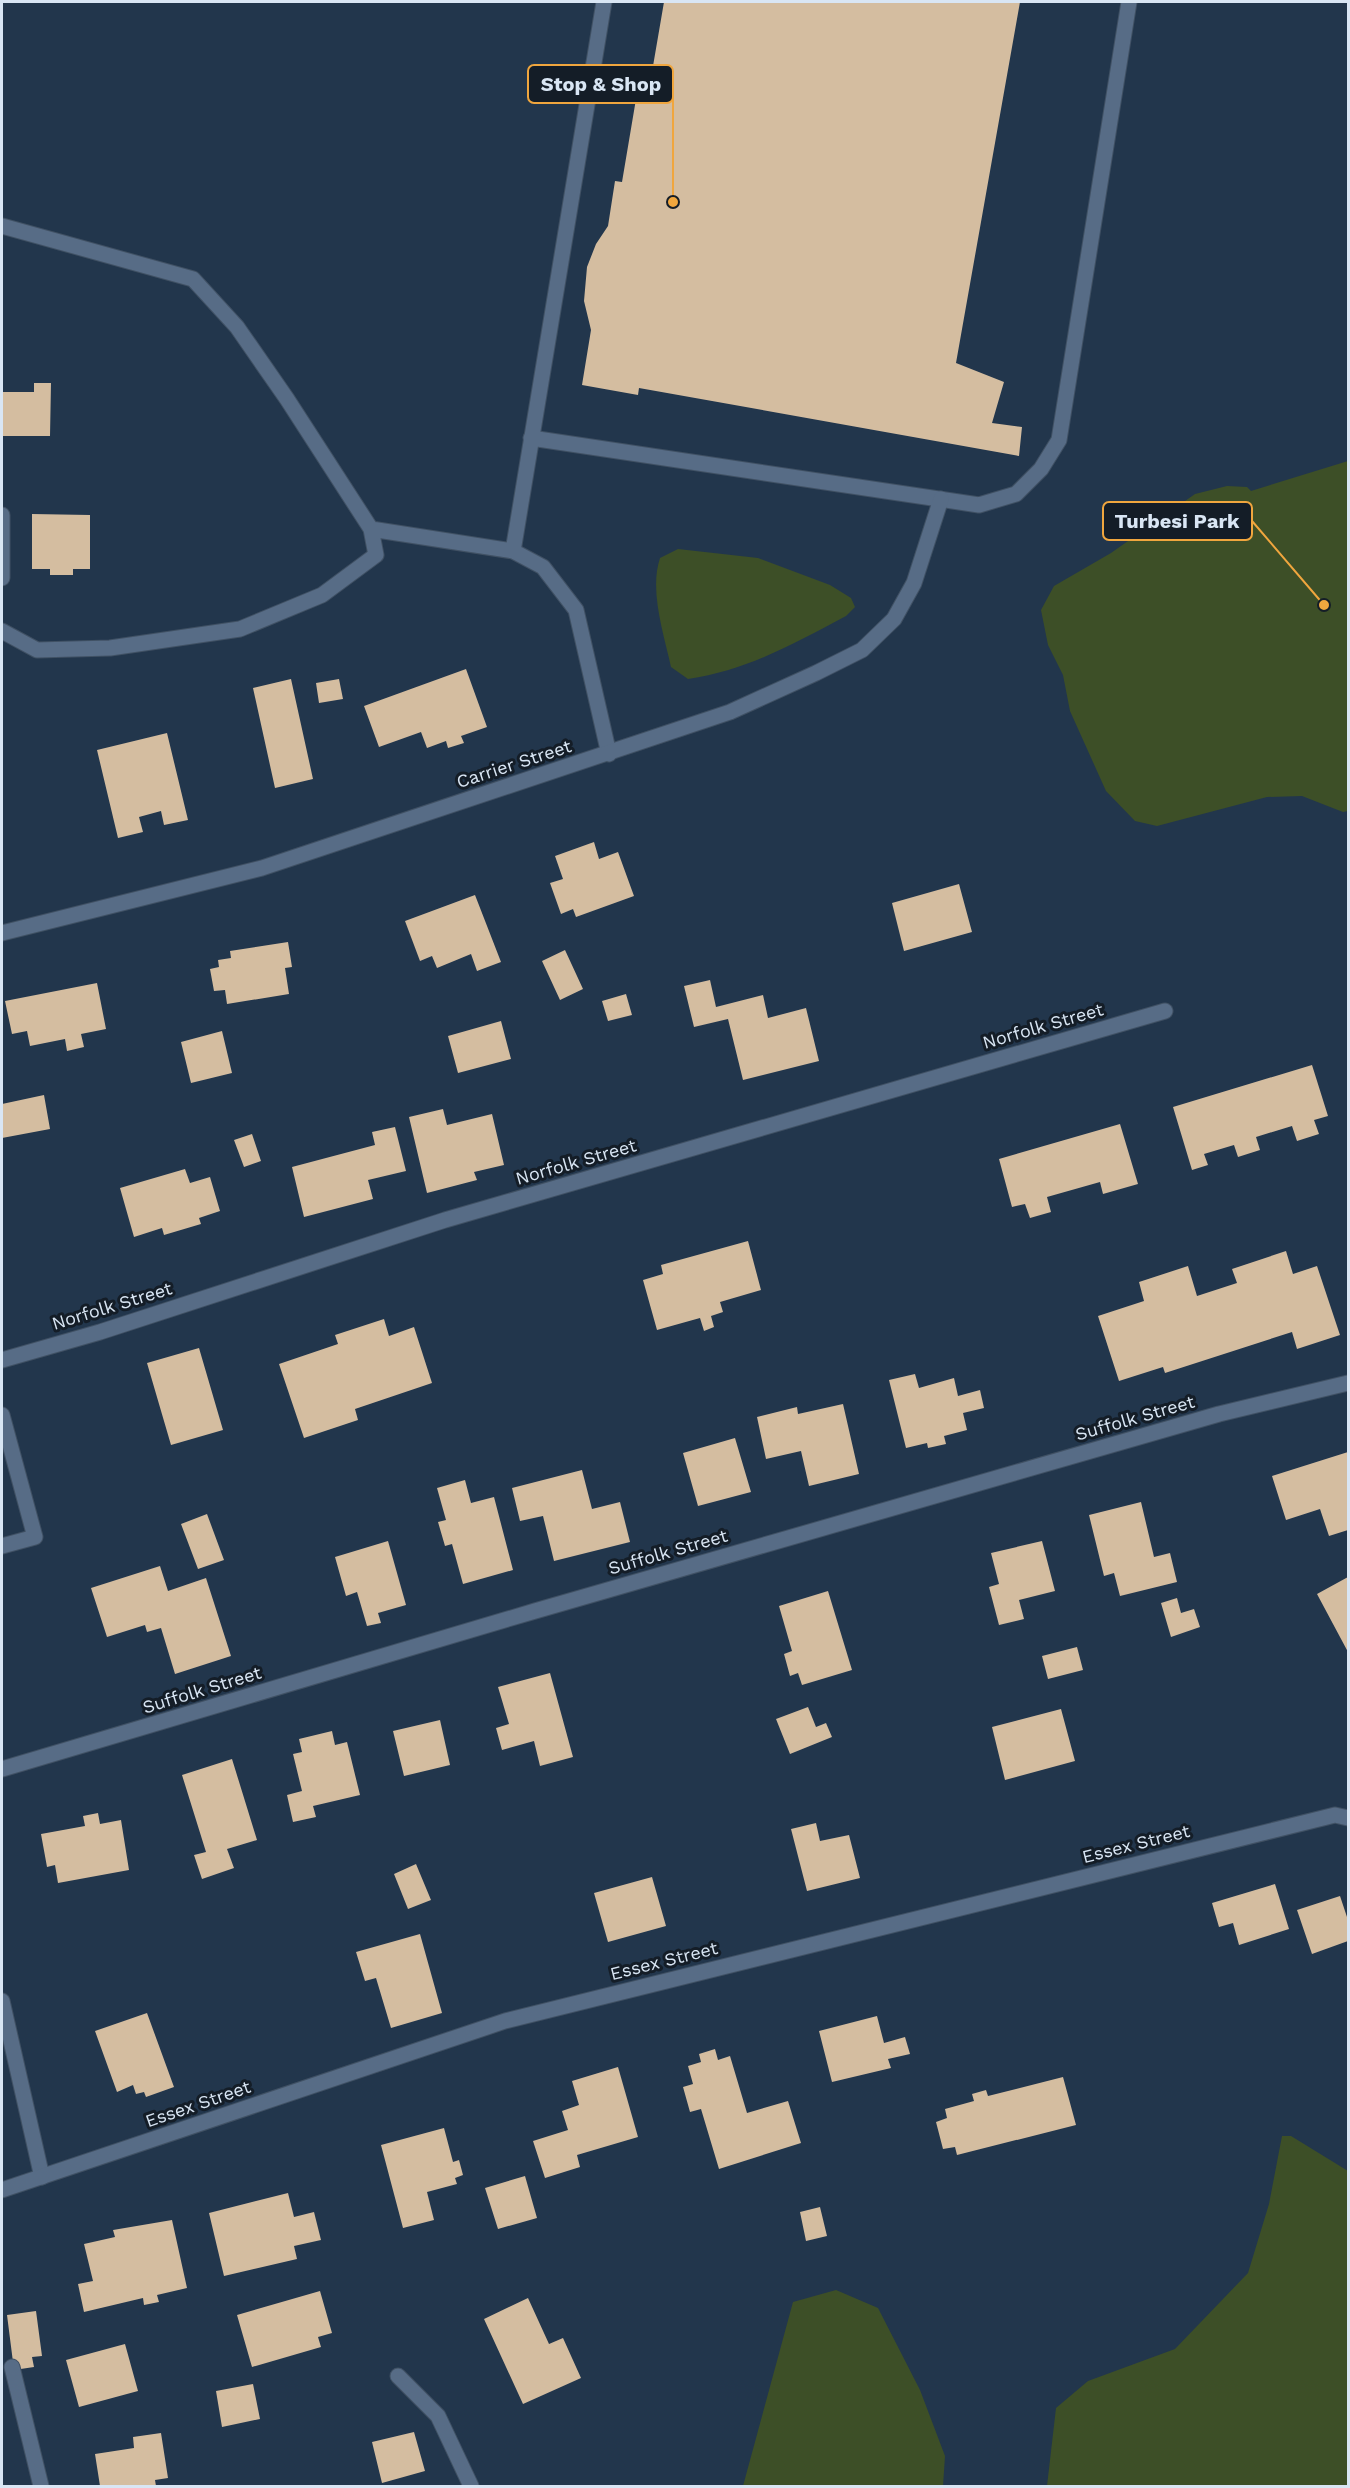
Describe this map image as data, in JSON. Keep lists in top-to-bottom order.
{
  "streets": {
    "street": [
      "Carrier Street",
      "Norfolk Street",
      "Suffolk Street",
      "Essex Street"
    ]
  },
  "places": ["Stop & Shop", "Turbesi Park"]
}
